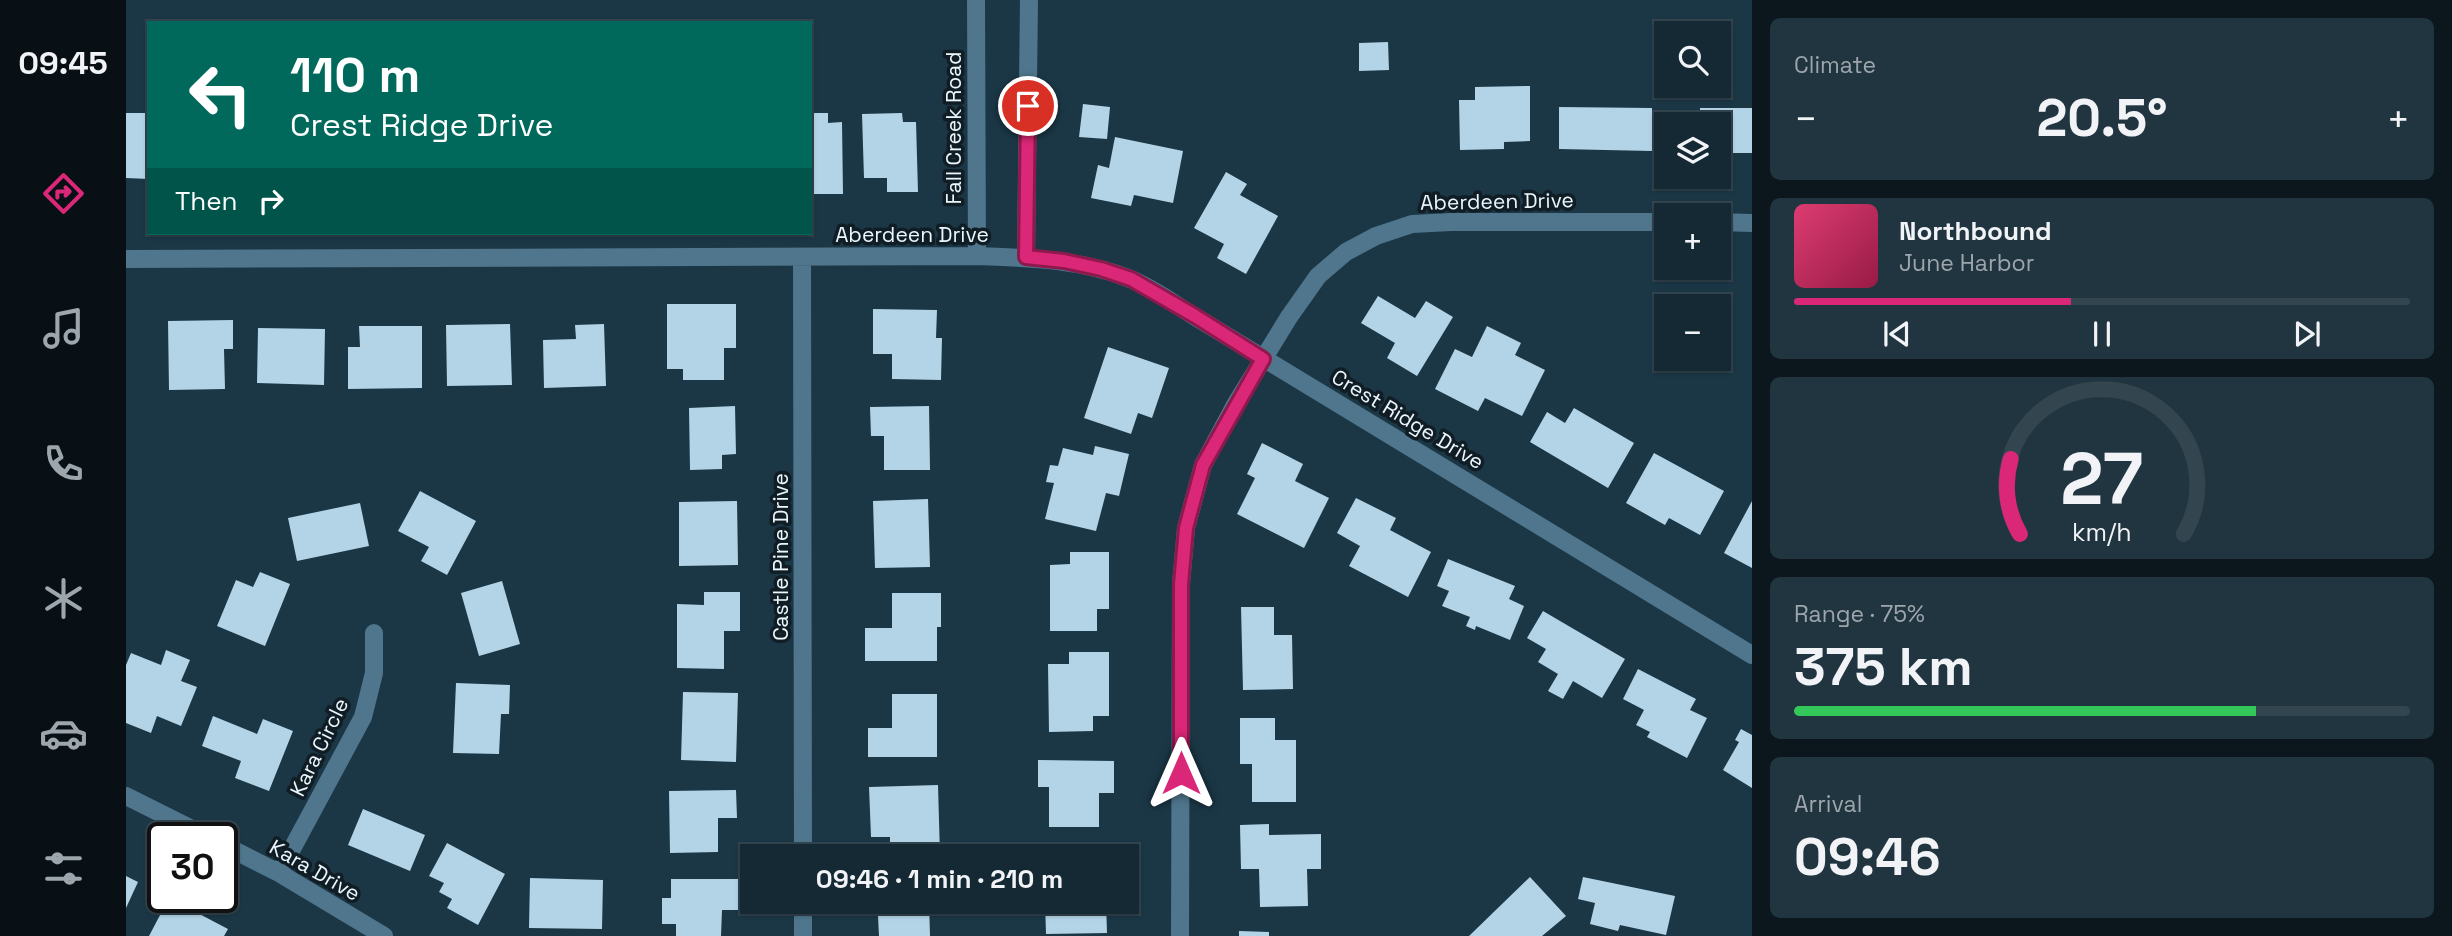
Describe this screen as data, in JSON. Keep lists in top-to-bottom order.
{
  "streets": {
    "street": [
      "Fall Creek Road",
      "Aberdeen Drive",
      "Crest Ridge Drive",
      "Castle Pine Drive",
      "Kara Circle",
      "Kara Drive"
    ]
  },
  "crossings": [
    ["Fall Creek Road", "Aberdeen Drive"],
    ["Aberdeen Drive", "Crest Ridge Drive"],
    ["Aberdeen Drive", "Castle Pine Drive"],
    ["Kara Circle", "Kara Drive"]
  ],
  "page": {
    "tabs": "09:45",
    "tile": [
      "Climate",
      ["Range · 75%", "375 km"],
      ["Arrival", "09:46"]
    ],
    "map_buttons": ["+", "−"],
    "turn": ["110 m", "Crest Ridge Drive"],
    "heat": ["−", "20.5°", "+"],
    "then": "Then",
    "song": ["Northbound", "June Harbor"],
    "limit": "30",
    "trip": "09:46 · 1 min · 210 m",
    "gauge": ["27", "km/h"]
  }
}
